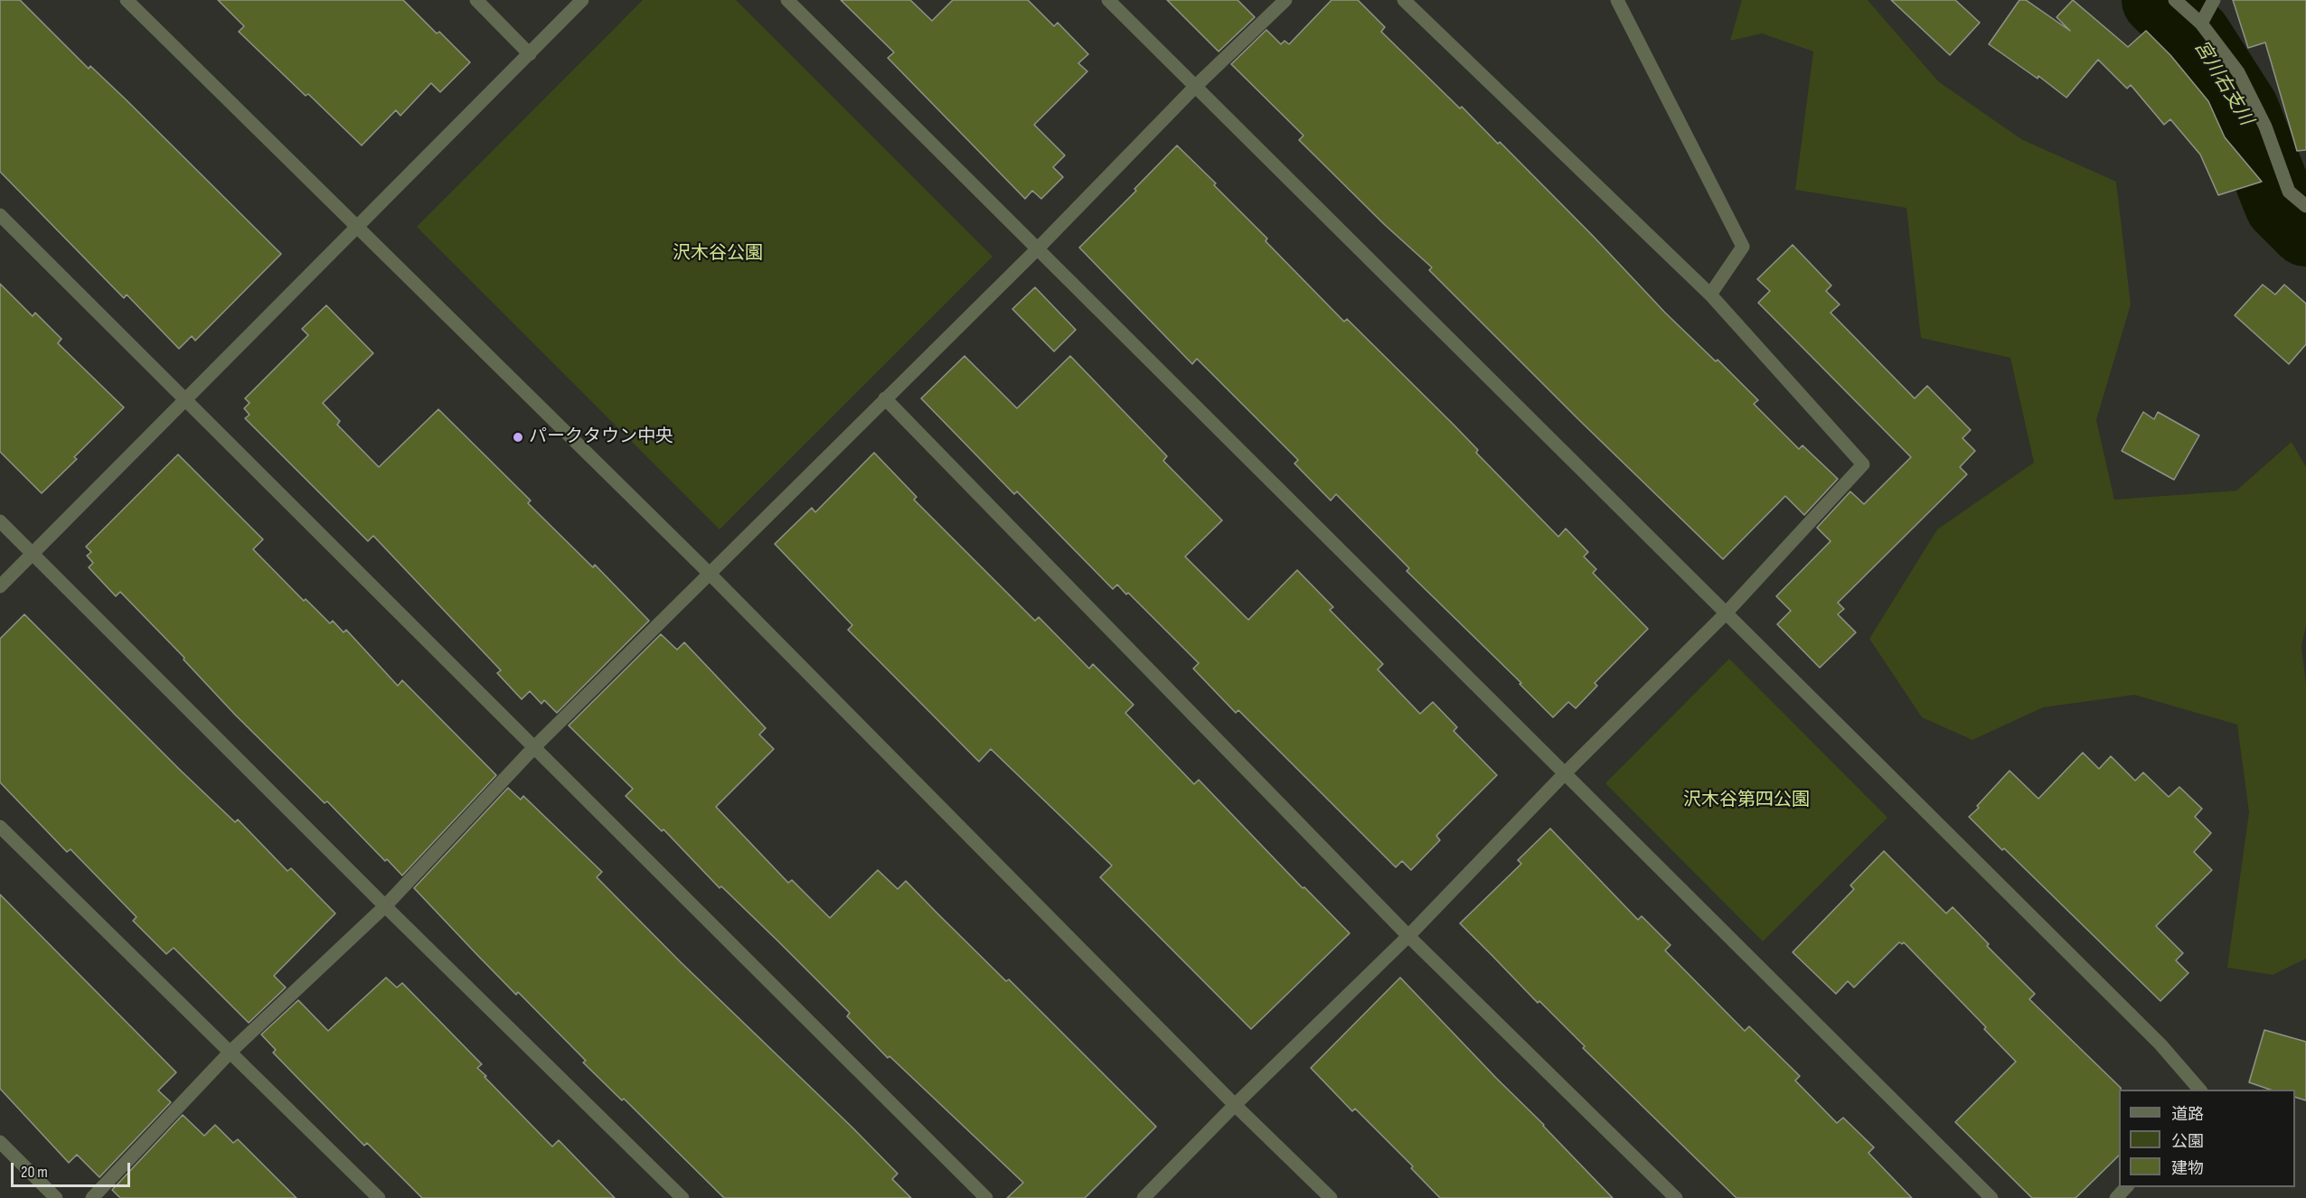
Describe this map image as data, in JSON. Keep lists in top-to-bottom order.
{
  "water": ["宮川右支川"],
  "parks": ["沢木谷公園", "沢木谷第四公園"],
  "places": ["パークタウン中央"],
  "legend": ["道路", "公園", "建物"],
  "scale_bar": "20 m"
}
